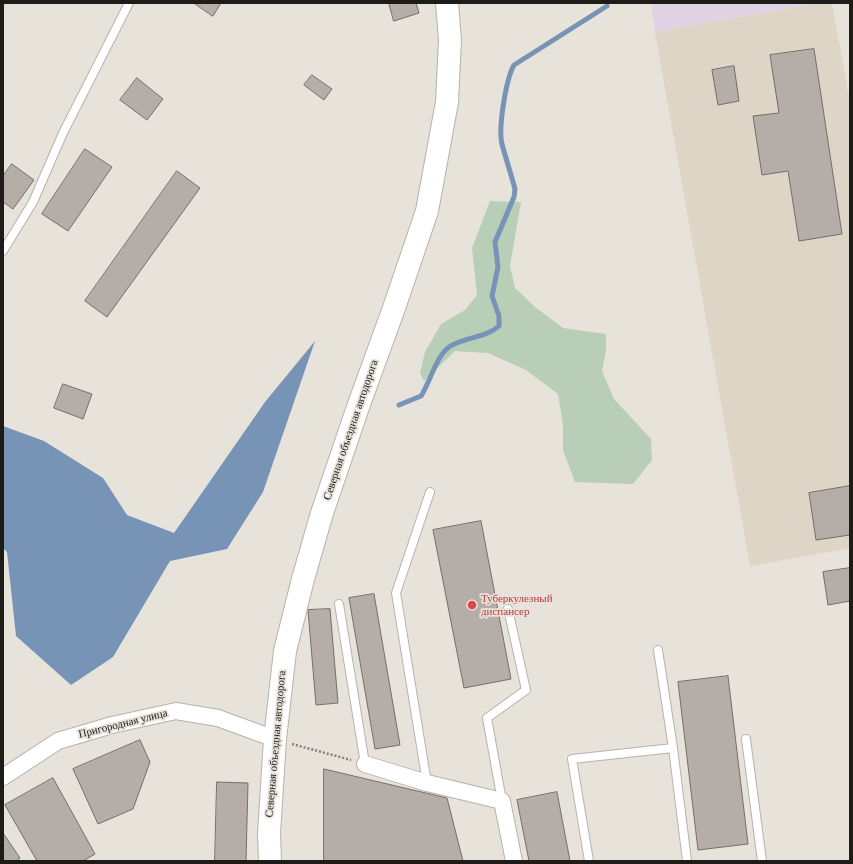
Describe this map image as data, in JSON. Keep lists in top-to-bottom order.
{
  "streets": {
    "street": ["Северная объездная автодорога", "Пригородная улица"]
  },
  "crossings": [
    ["Северная объездная автодорога", "Пригородная улица"]
  ],
  "places": ["Туберкулезный диспансер"]
}
